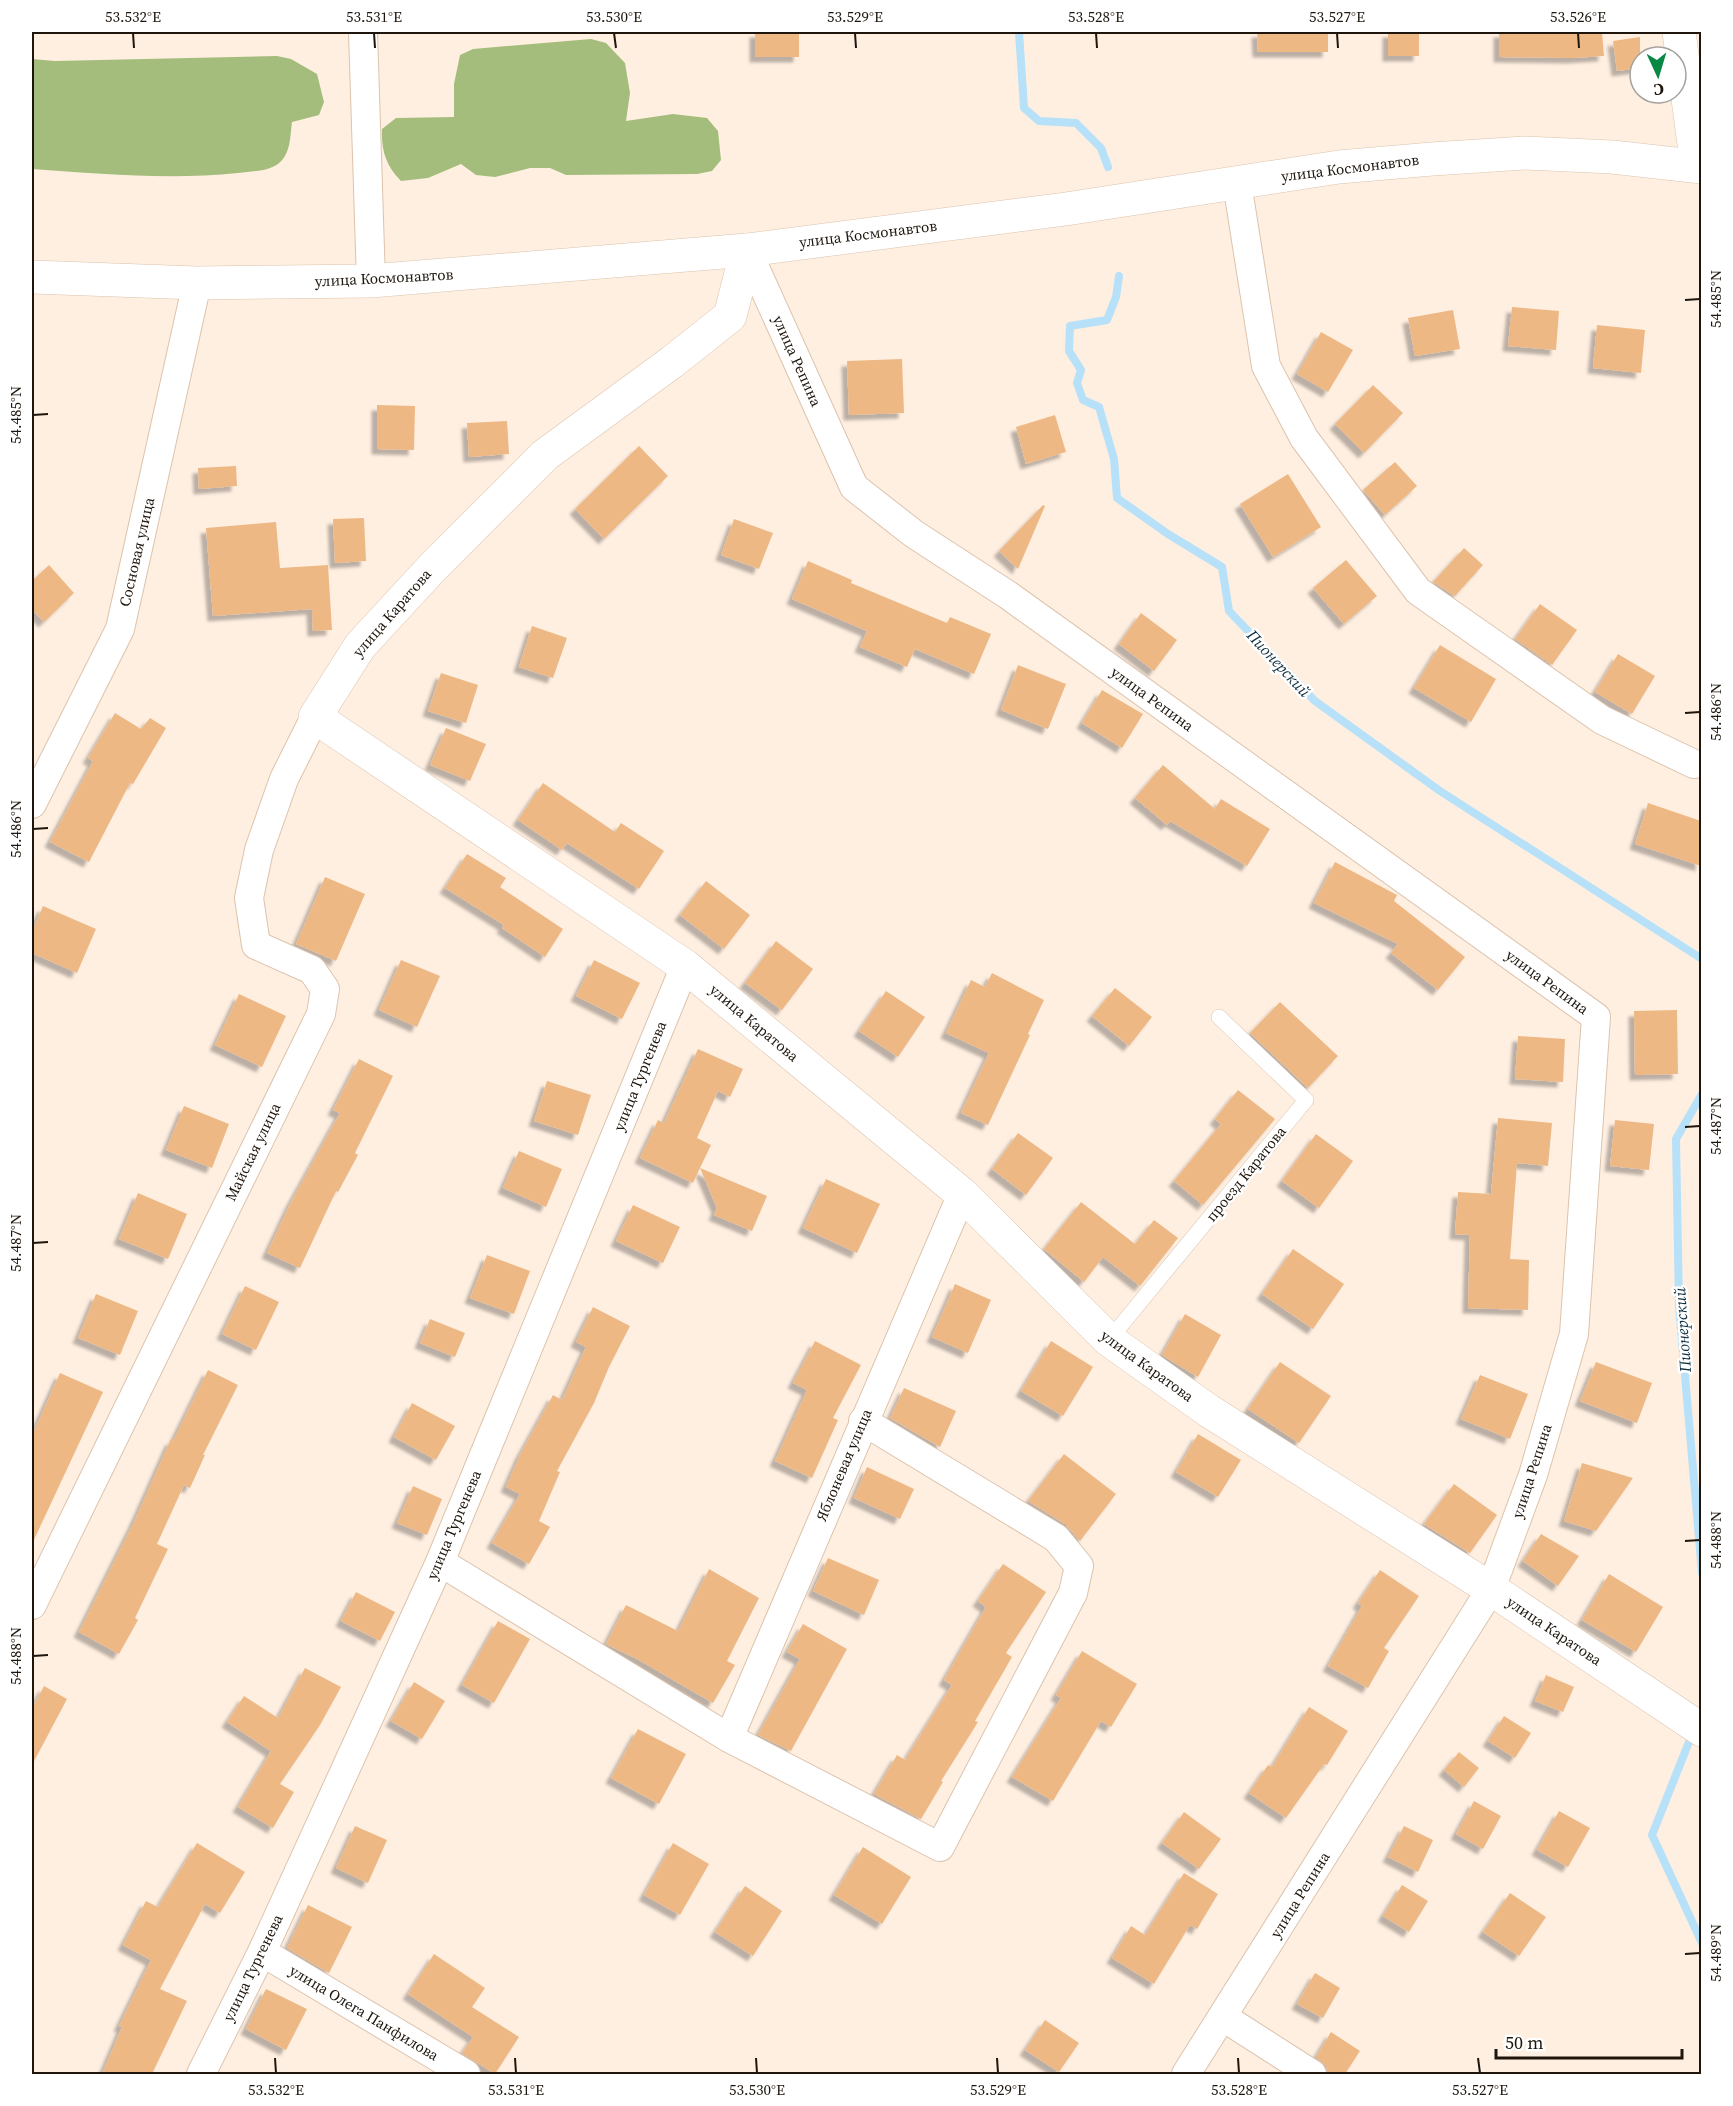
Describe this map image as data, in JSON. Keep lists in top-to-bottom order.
{
  "streets": {
    "street": [
      "улица Космонавтов",
      "улица Репина",
      "Сосновая улица",
      "улица Каратова",
      "улица Тургенева",
      "Майская улица",
      "Яблоневая улица",
      "улица Олега Панфилова"
    ],
    "lane": ["проезд Каратова"]
  },
  "crossings": [
    ["улица Космонавтов", "улица Репина"],
    ["улица Космонавтов", "Сосновая улица"],
    ["улица Космонавтов", "улица Каратова"],
    ["улица Репина", "улица Каратова"],
    ["улица Каратова", "улица Тургенева"],
    ["улица Каратова", "Майская улица"],
    ["улица Каратова", "проезд Каратова"],
    ["улица Каратова", "Яблоневая улица"],
    ["улица Тургенева", "улица Олега Панфилова"]
  ],
  "water": ["Пионерский"],
  "scale_bar": "50 m",
  "north": "bottom",
  "coordinates": [
    "53.532°E",
    "53.531°E",
    "53.530°E",
    "53.529°E",
    "53.528°E",
    "53.527°E",
    "53.526°E",
    "54.485°N",
    "54.486°N",
    "54.487°N",
    "54.488°N",
    "54.489°N"
  ]
}
